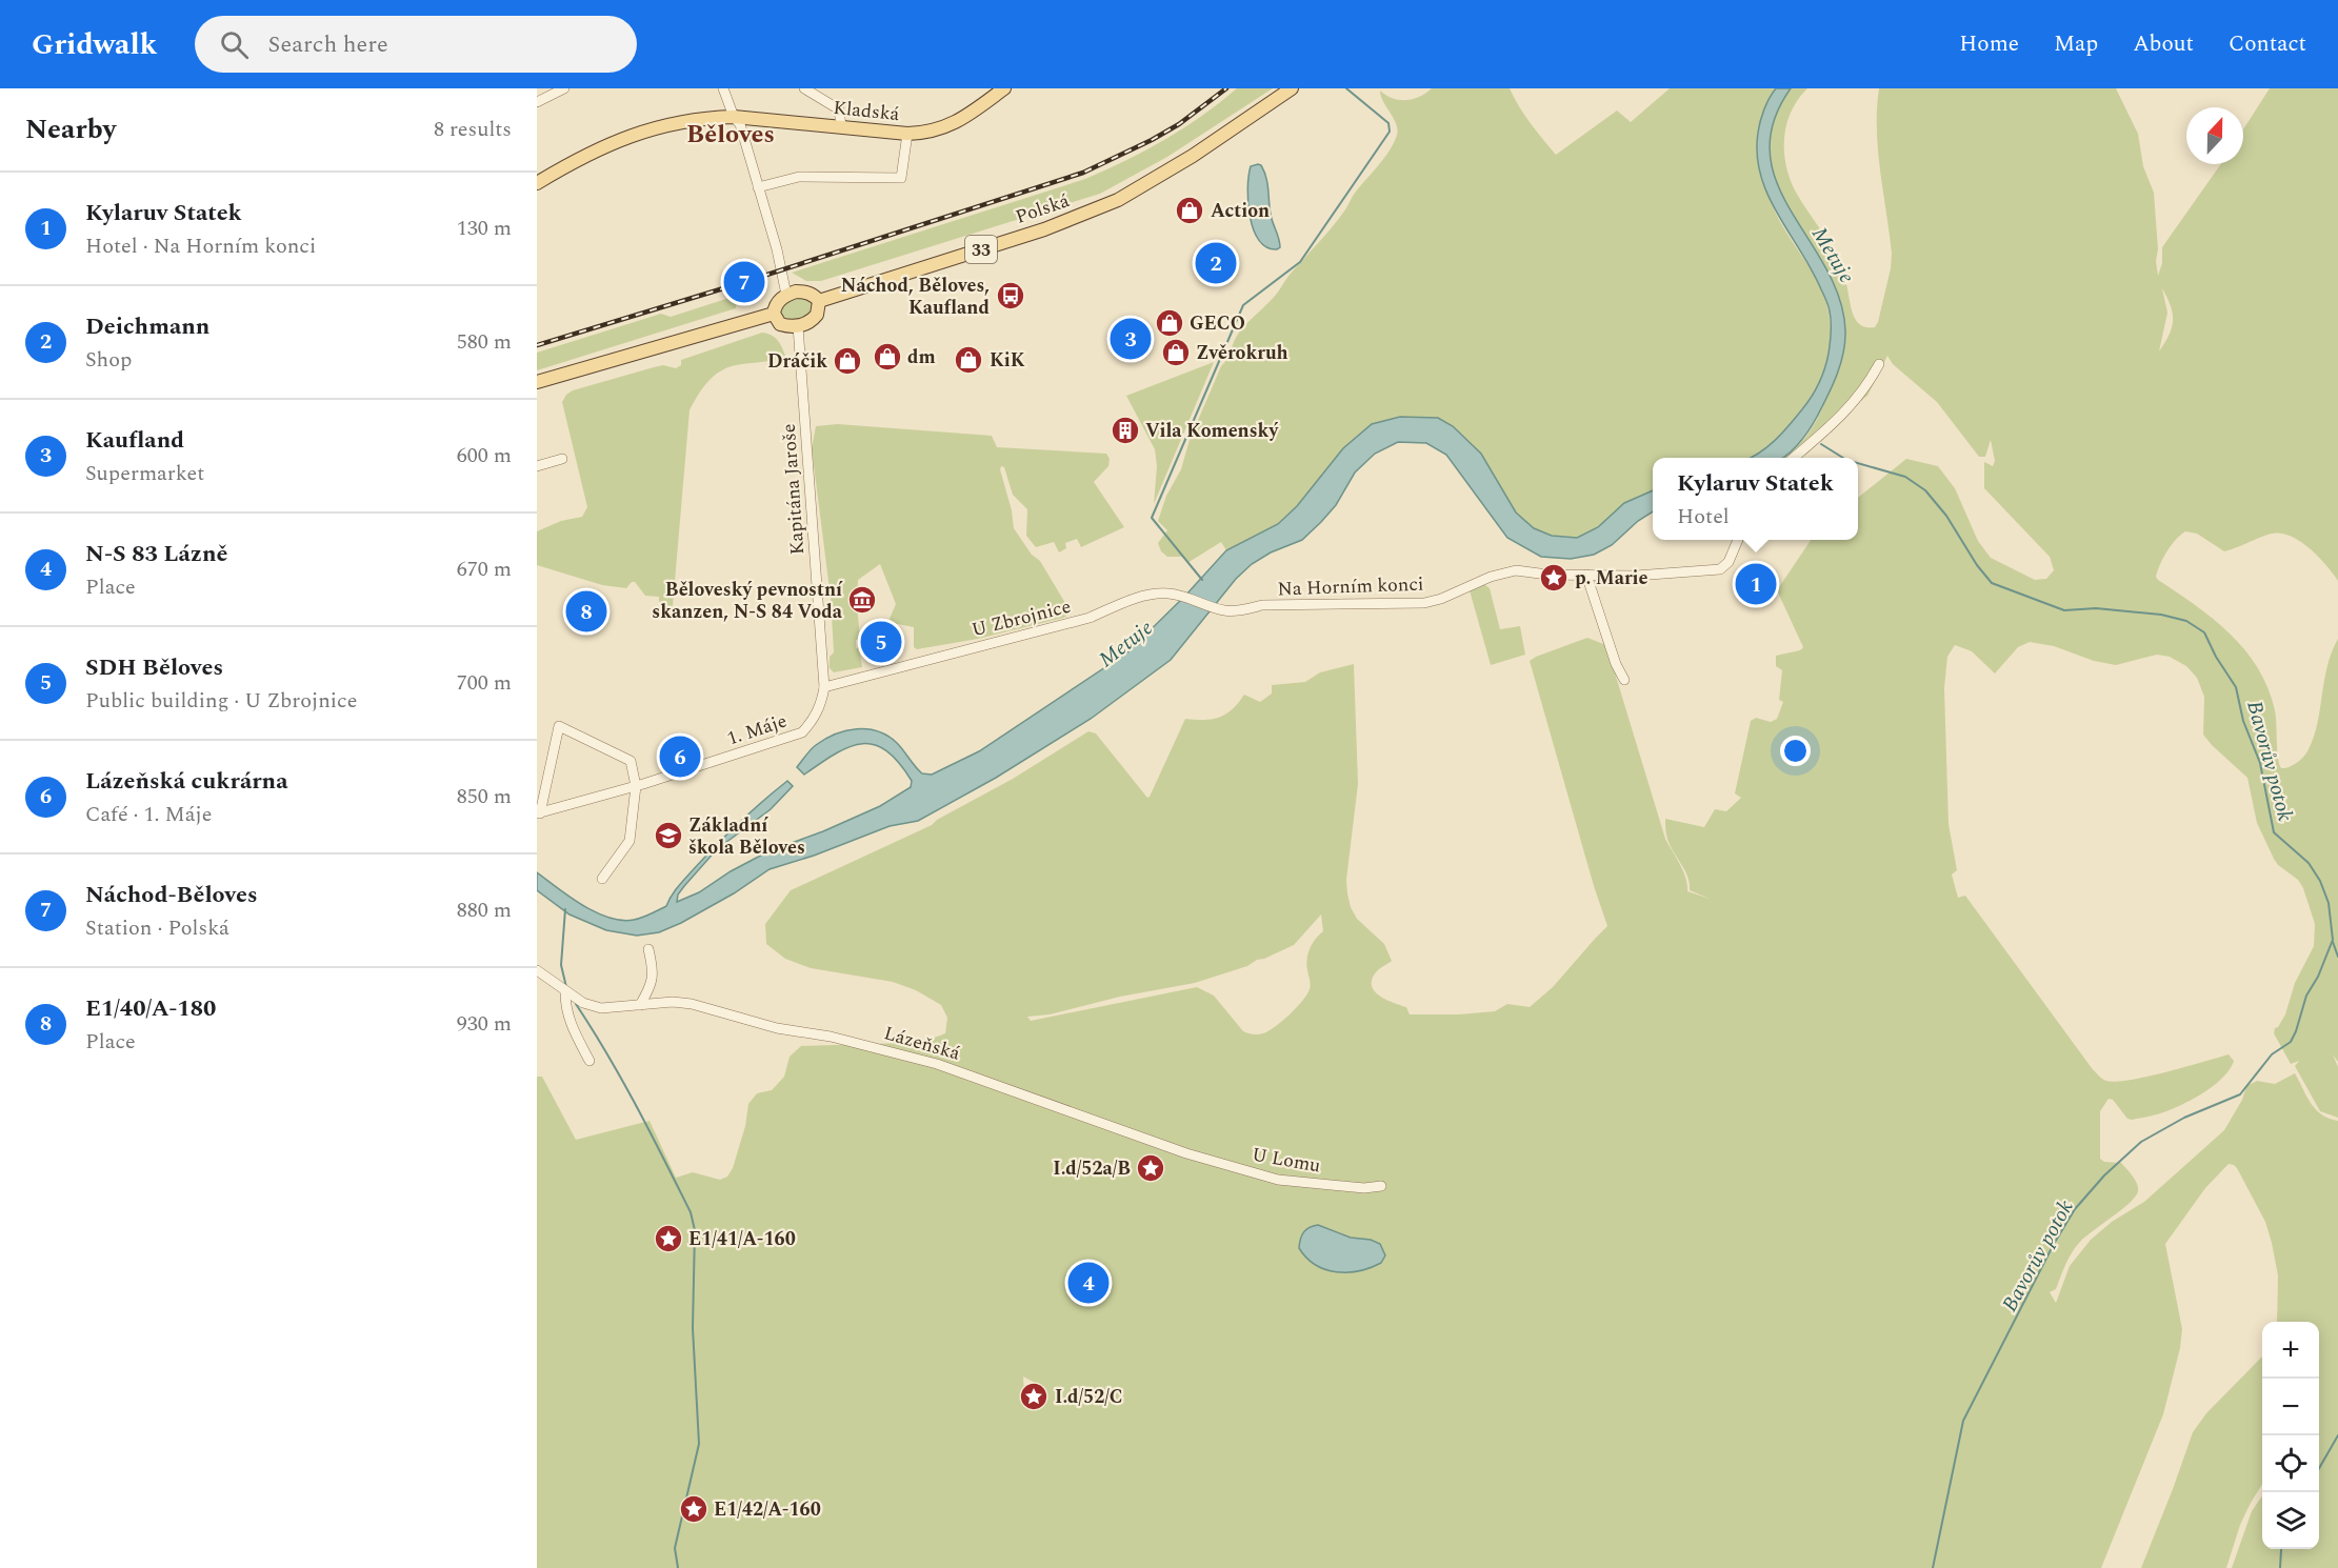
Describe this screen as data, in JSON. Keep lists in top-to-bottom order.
{
  "streets": {
    "main road": ["Kladská", "Polská", "33"],
    "street": [
      "Kapitána Jaroše",
      "Na Horním konci",
      "U Zbrojnice",
      "1. Máje",
      "Lázeňská",
      "U Lomu"
    ]
  },
  "crossings": [
    ["Polská", "Kapitána Jaroše"],
    ["Kapitána Jaroše", "U Zbrojnice"],
    ["Kapitána Jaroše", "1. Máje"],
    ["Na Horním konci", "U Zbrojnice"],
    ["U Zbrojnice", "1. Máje"],
    ["Lázeňská", "U Lomu"]
  ],
  "districts": ["Běloves"],
  "water": ["Metuje", "Bavorův potok"],
  "places": {
    "shop": [
      "Action",
      "GECO",
      "Zvěrokruh",
      "dm",
      "KiK",
      "Dráčik"
    ],
    "bus stop": ["Náchod, Běloves, Kaufland"],
    "building": ["Vila Komenský"],
    "place": [
      "p. Marie",
      "I.d/52a/B",
      "E1/41/A-160",
      "I.d/52/C",
      "E1/42/A-160"
    ],
    "museum": ["Běloveský pevnostní skanzen, N-S 84 Voda"],
    "school or university": ["Základní škola Běloves"]
  },
  "north": "top",
  "page": {
    "header": "Gridwalk",
    "search": "Search here",
    "nav": [
      "Home",
      "Map",
      "About",
      "Contact"
    ],
    "heading": ["Nearby", "8 results"],
    "list": [
      {
        "mark": "1",
        "name": "Kylaruv Statek",
        "note": "Hotel · Na Horním konci",
        "value": "130 m"
      },
      {
        "mark": "2",
        "name": "Deichmann",
        "note": "Shop",
        "value": "580 m"
      },
      {
        "mark": "3",
        "name": "Kaufland",
        "note": "Supermarket",
        "value": "600 m"
      },
      {
        "mark": "4",
        "name": "N-S 83 Lázně",
        "note": "Place",
        "value": "670 m"
      },
      {
        "mark": "5",
        "name": "SDH Běloves",
        "note": "Public building · U Zbrojnice",
        "value": "700 m"
      },
      {
        "mark": "6",
        "name": "Lázeňská cukrárna",
        "note": "Café · 1. Máje",
        "value": "850 m"
      },
      {
        "mark": "7",
        "name": "Náchod-Běloves",
        "note": "Station · Polská",
        "value": "880 m"
      },
      {
        "mark": "8",
        "name": "E1/40/A-180",
        "note": "Place",
        "value": "930 m"
      }
    ],
    "pins": [
      "2",
      "7",
      "3",
      "1",
      "8",
      "5",
      "6",
      "4"
    ],
    "popup": ["Kylaruv Statek", "Hotel"],
    "map_buttons": ["+", "−"]
  }
}
